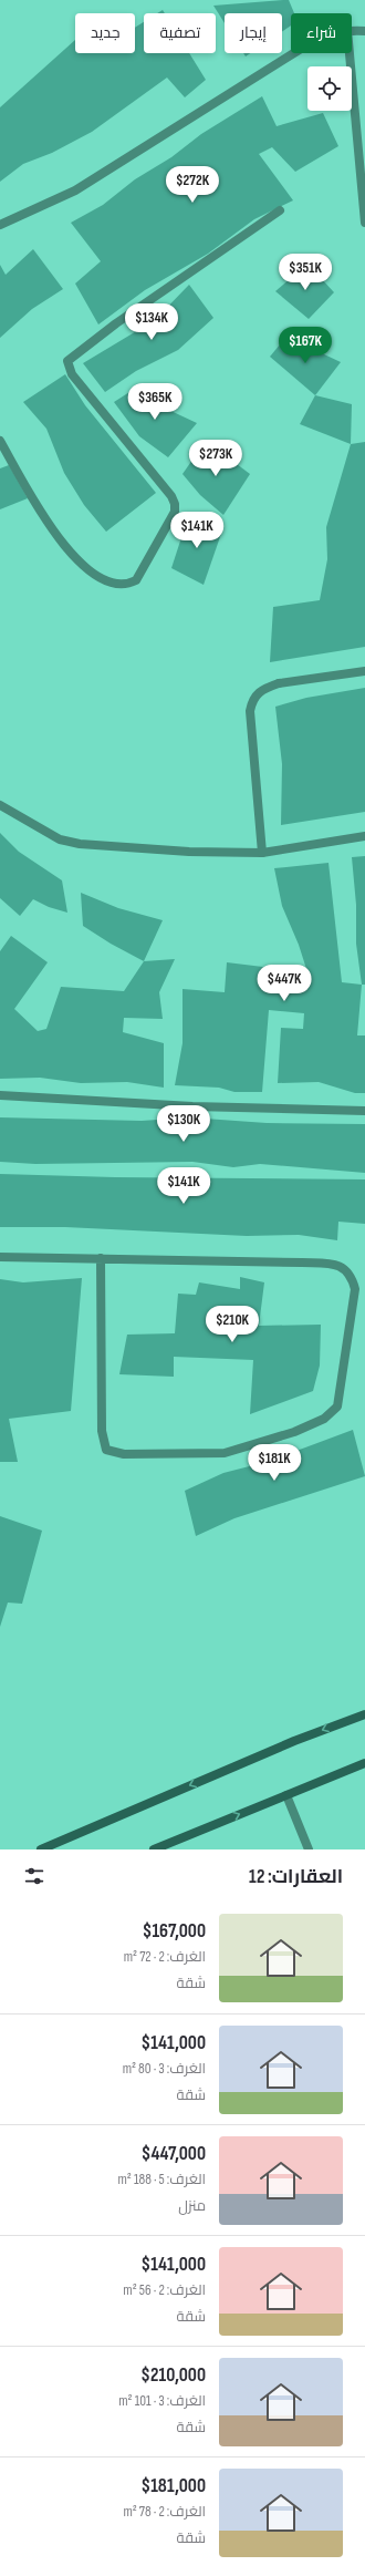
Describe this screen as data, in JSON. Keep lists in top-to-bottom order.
{
  "page": {
    "chip": [
      "شراء",
      "إيجار",
      "تصفية",
      "جديد"
    ],
    "price": [
      "$272K",
      "$351K",
      "$134K",
      "$167K",
      "$365K",
      "$273K",
      "$141K",
      "$447K",
      "$130K",
      "$141K",
      "$210K",
      "$181K"
    ],
    "heading": "العقارات: 12",
    "list": [
      {
        "name": "$167,000",
        "note": "الغرف: 2 · 72 m² · شقة"
      },
      {
        "name": "$141,000",
        "note": "الغرف: 3 · 80 m² · شقة"
      },
      {
        "name": "$447,000",
        "note": "الغرف: 5 · 188 m² · منزل"
      },
      {
        "name": "$141,000",
        "note": "الغرف: 2 · 56 m² · شقة"
      },
      {
        "name": "$210,000",
        "note": "الغرف: 3 · 101 m² · شقة"
      },
      {
        "name": "$181,000",
        "note": "الغرف: 2 · 78 m² · شقة"
      }
    ]
  }
}
